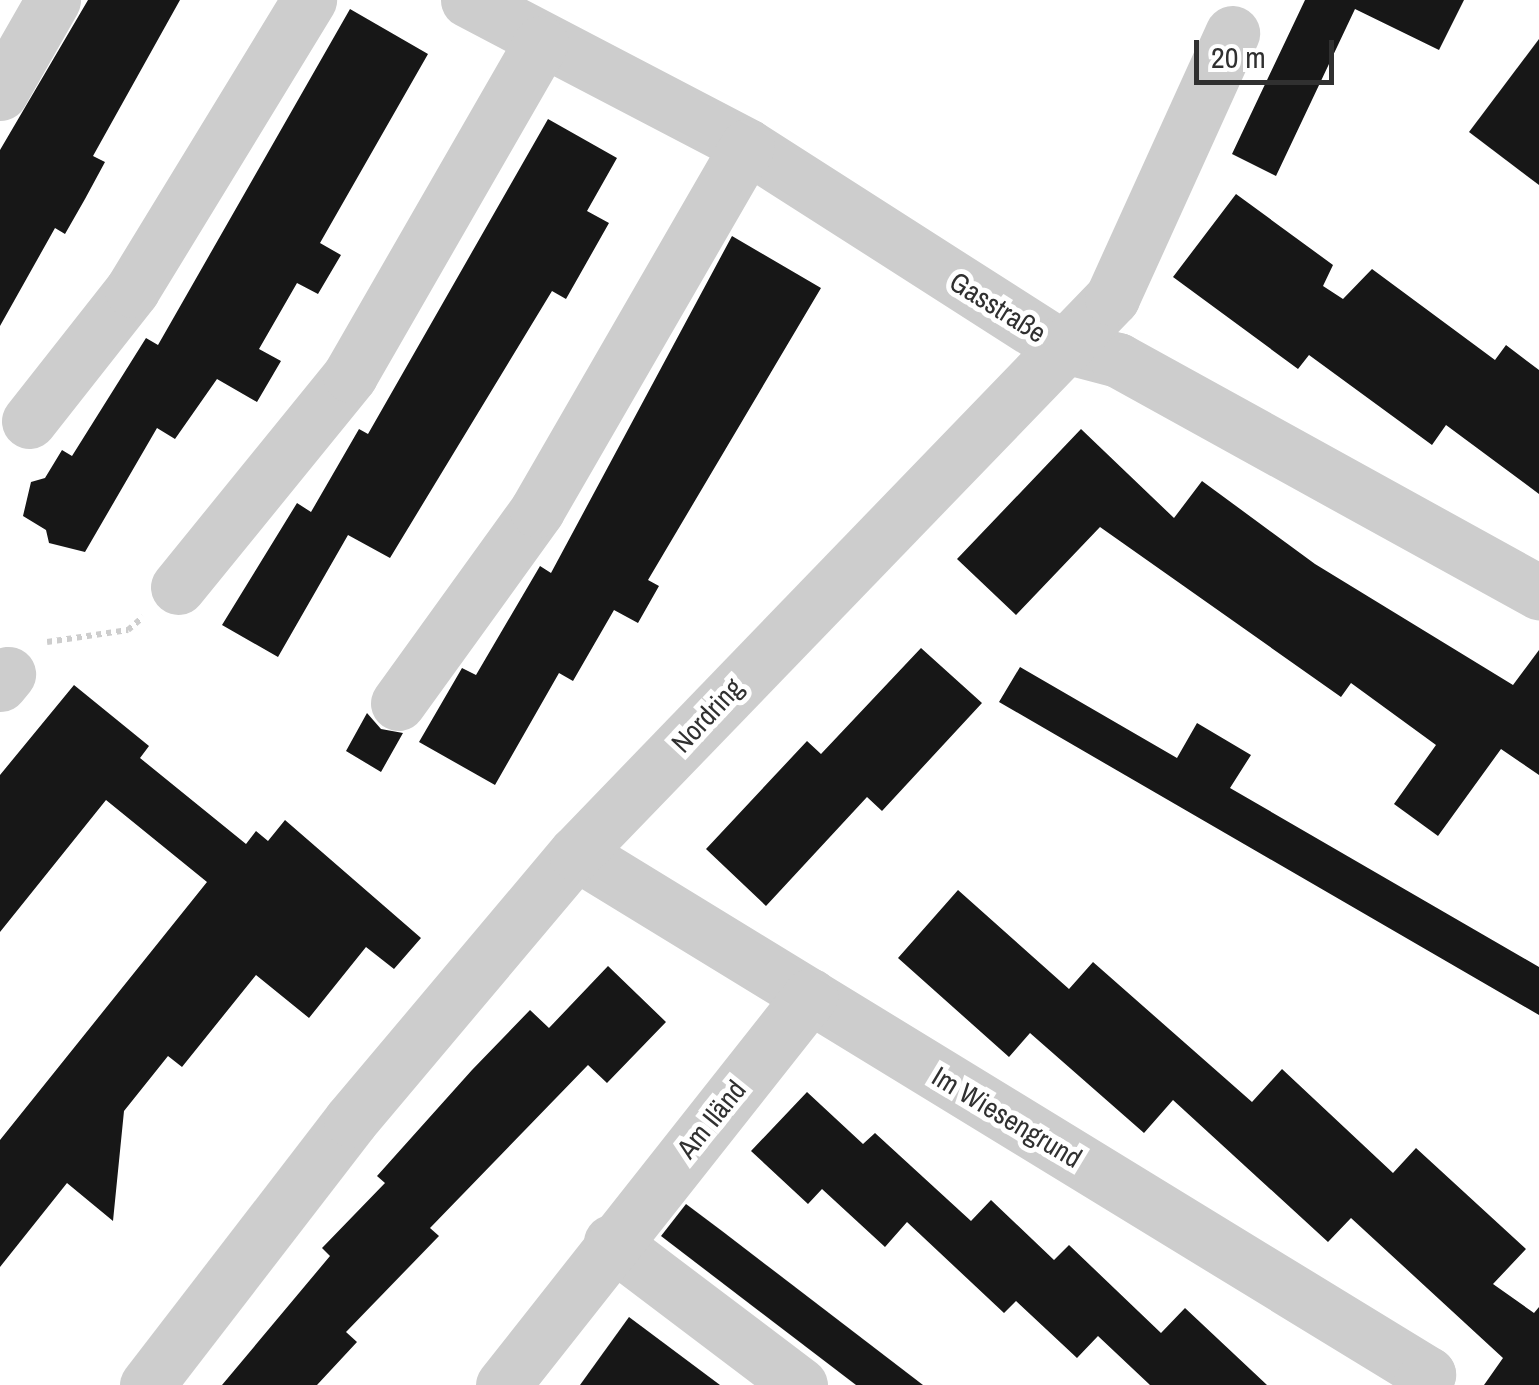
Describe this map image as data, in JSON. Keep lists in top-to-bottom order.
{
  "streets": {
    "street": [
      "Gasstraße",
      "Nordring",
      "Im Wiesengrund",
      "Am Iländ"
    ]
  },
  "crossings": [
    ["Gasstraße", "Nordring"],
    ["Nordring", "Im Wiesengrund"],
    ["Im Wiesengrund", "Am Iländ"]
  ],
  "scale_bar": "20 m"
}
